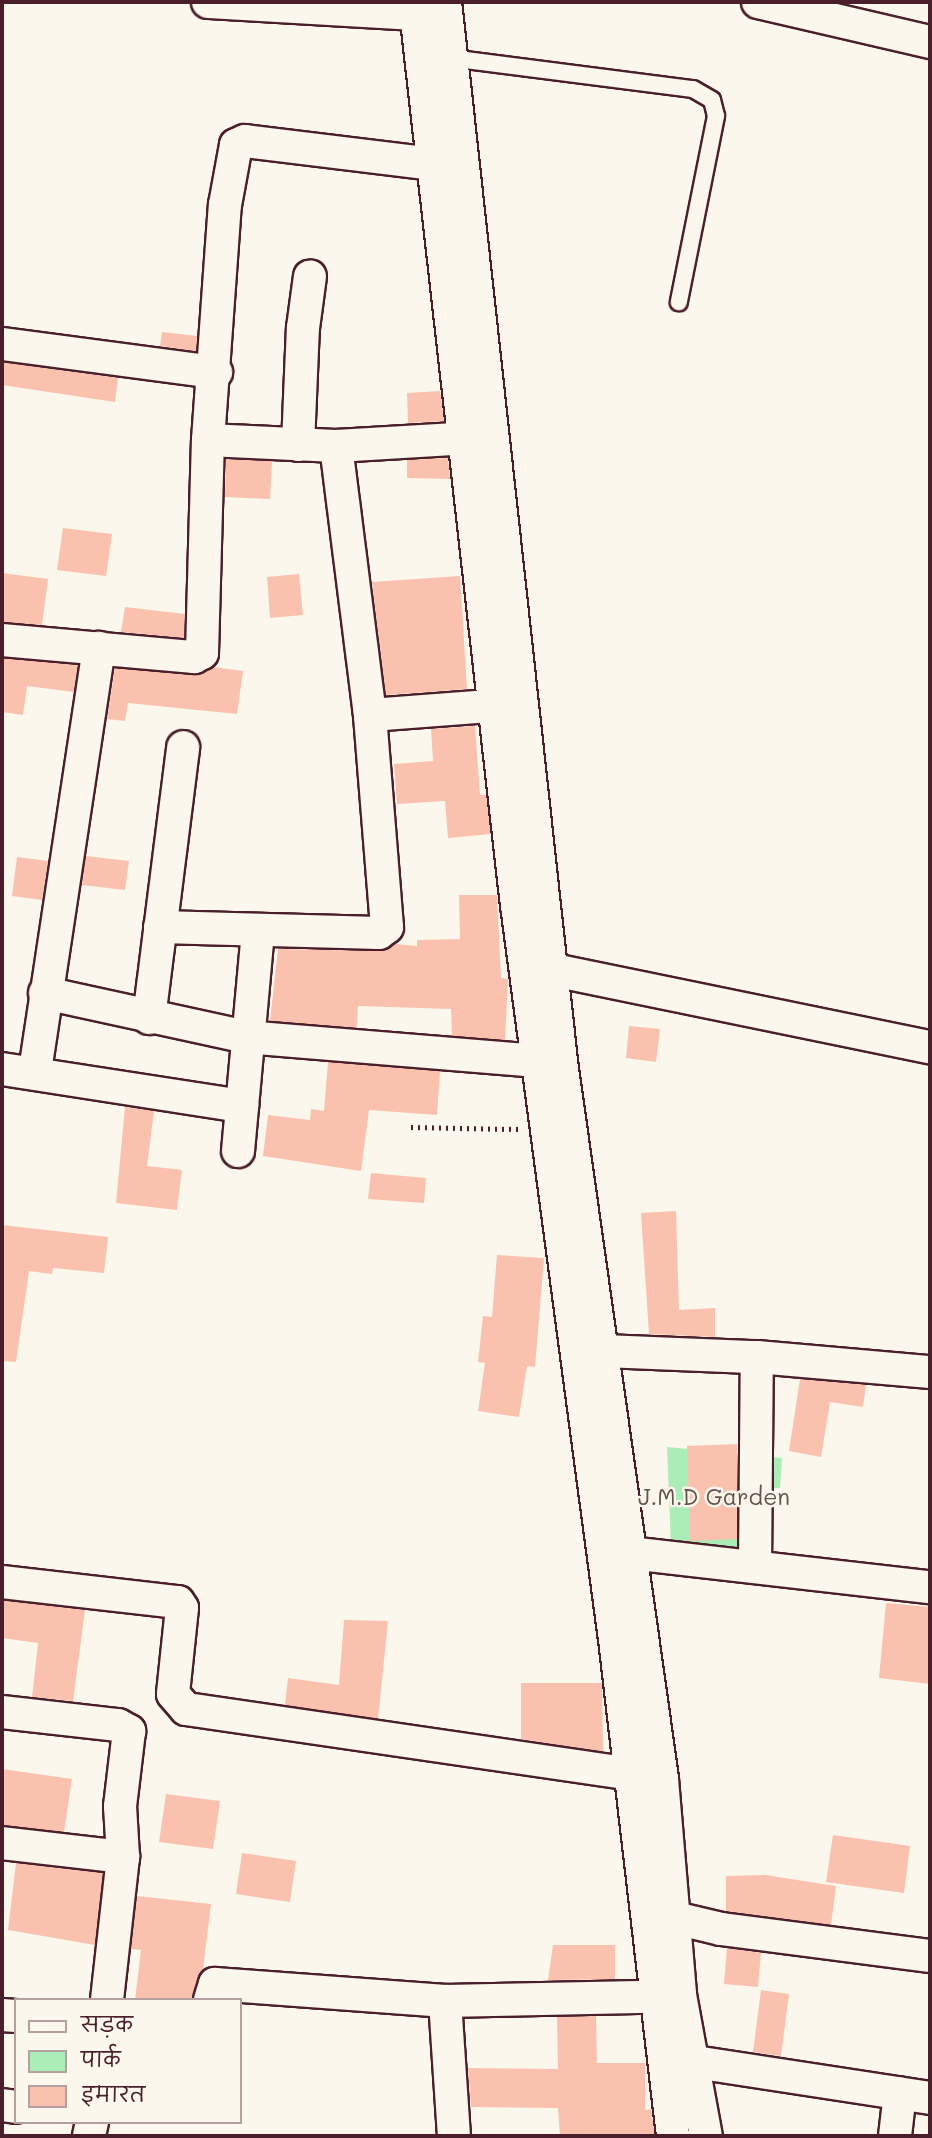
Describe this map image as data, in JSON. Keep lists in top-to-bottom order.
{
  "parks": ["J.M.D Garden"],
  "legend": ["सड़क", "पार्क", "इमारत"]
}
